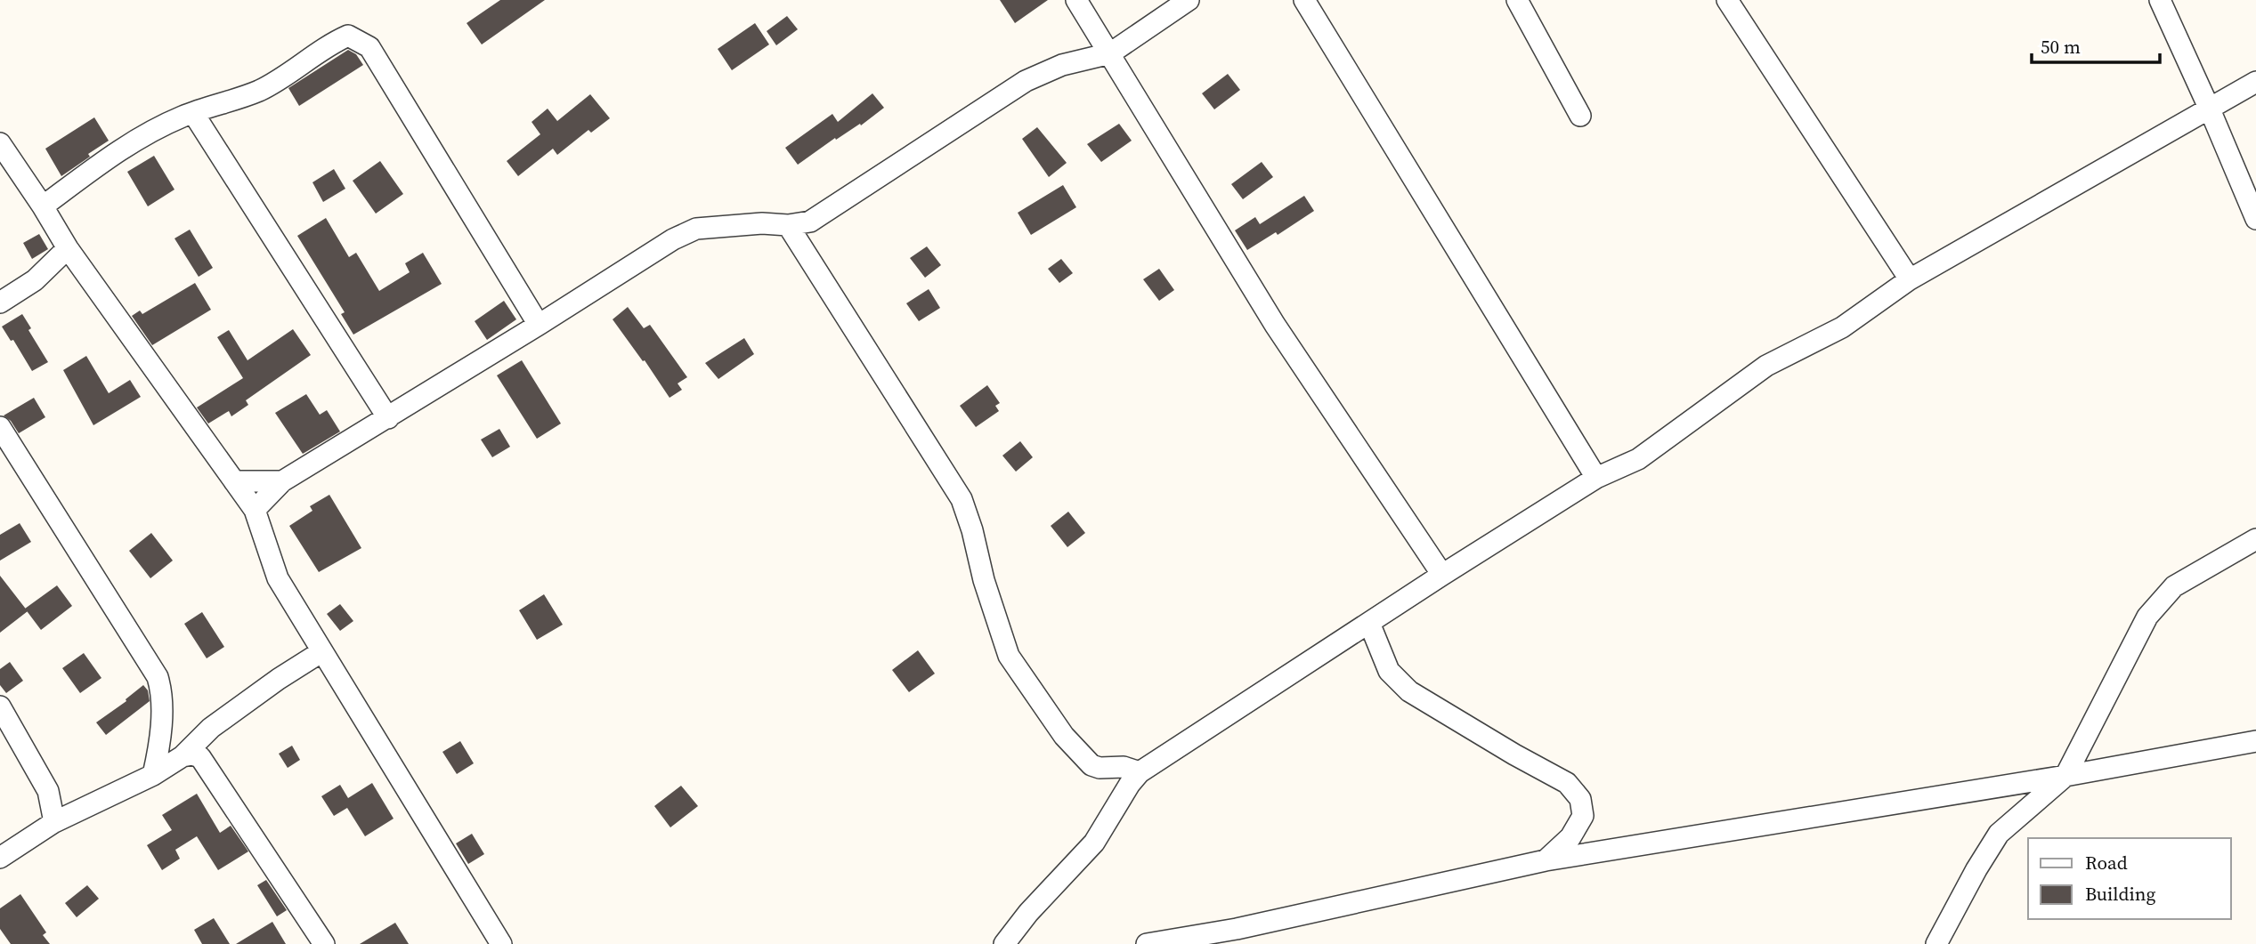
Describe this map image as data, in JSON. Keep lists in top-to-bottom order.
{
  "legend": ["Road", "Building"],
  "scale_bar": "50 m"
}
